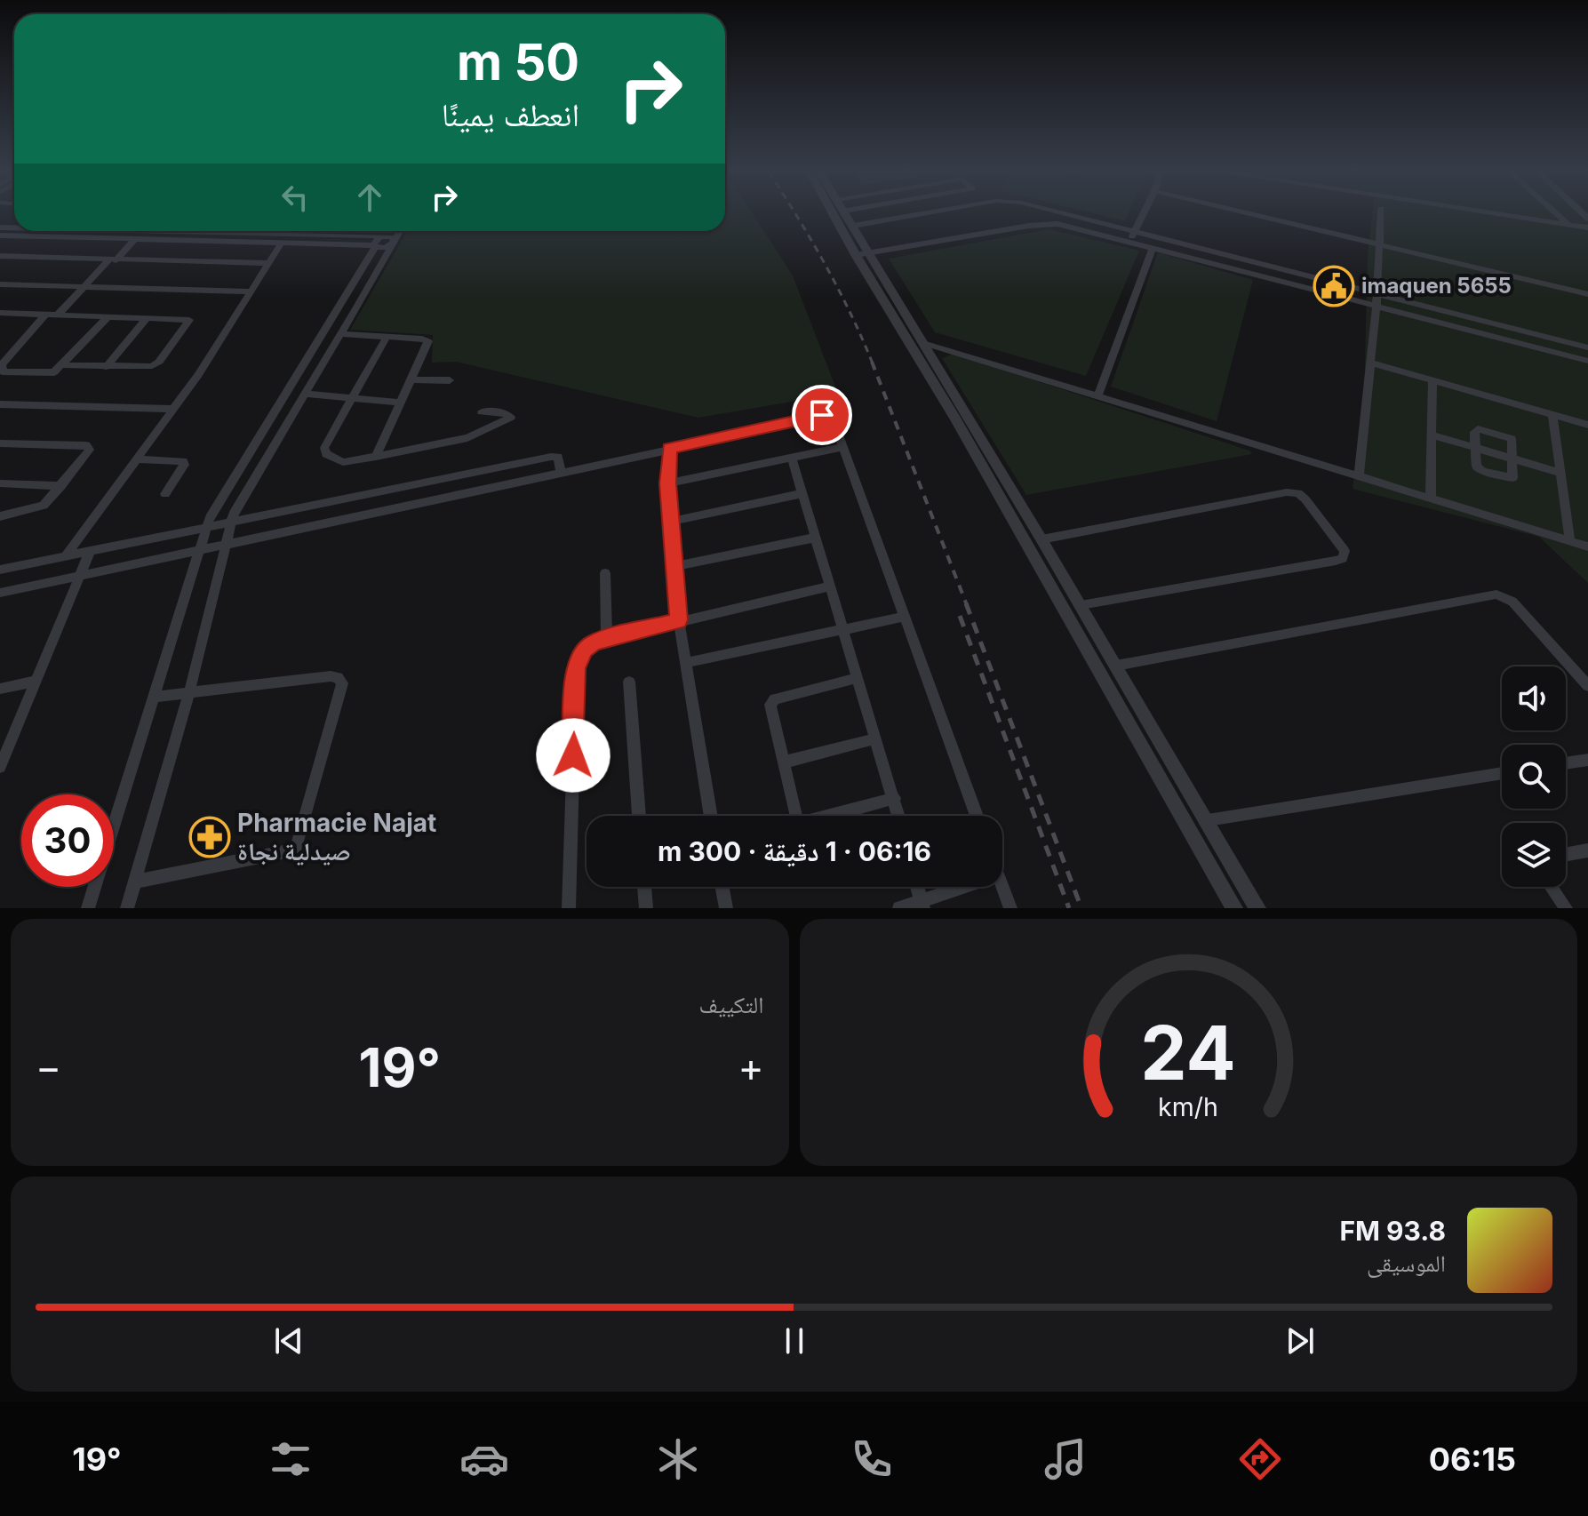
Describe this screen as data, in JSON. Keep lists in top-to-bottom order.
{
  "places": {
    "public building": ["imaquen 5655"],
    "pharmacy": ["Pharmacie Najat صيدلية نجاة"]
  },
  "page": {
    "turn": ["50 m", "انعطف يمينًا"],
    "limit": "30",
    "trip": "06:16 · 1 دقيقة · 300 m",
    "tile": "التكييف",
    "heat": ["−", "19°", "+"],
    "song": ["93.8 FM", "الموسيقى"],
    "tabs": ["06:15", "19°"],
    "gauge": ["24", "km/h"]
  }
}
